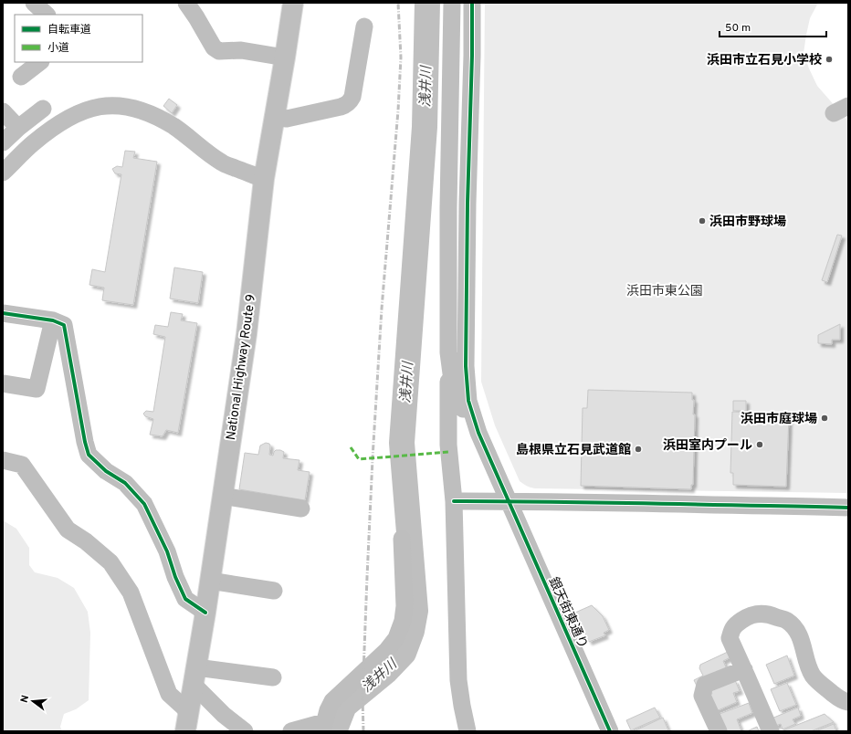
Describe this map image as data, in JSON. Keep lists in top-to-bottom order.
{
  "streets": {
    "highway": ["National Highway Route 9"],
    "street": ["銀天街東通り"]
  },
  "water": ["浅井川"],
  "parks": ["浜田市東公園"],
  "places": [
    "浜田市立石見小学校",
    "浜田市野球場",
    "浜田市庭球場",
    "浜田室内プール",
    "島根県立石見武道館"
  ],
  "legend": ["自転車道", "小道"],
  "scale_bar": "50 m",
  "north": "left"
}
